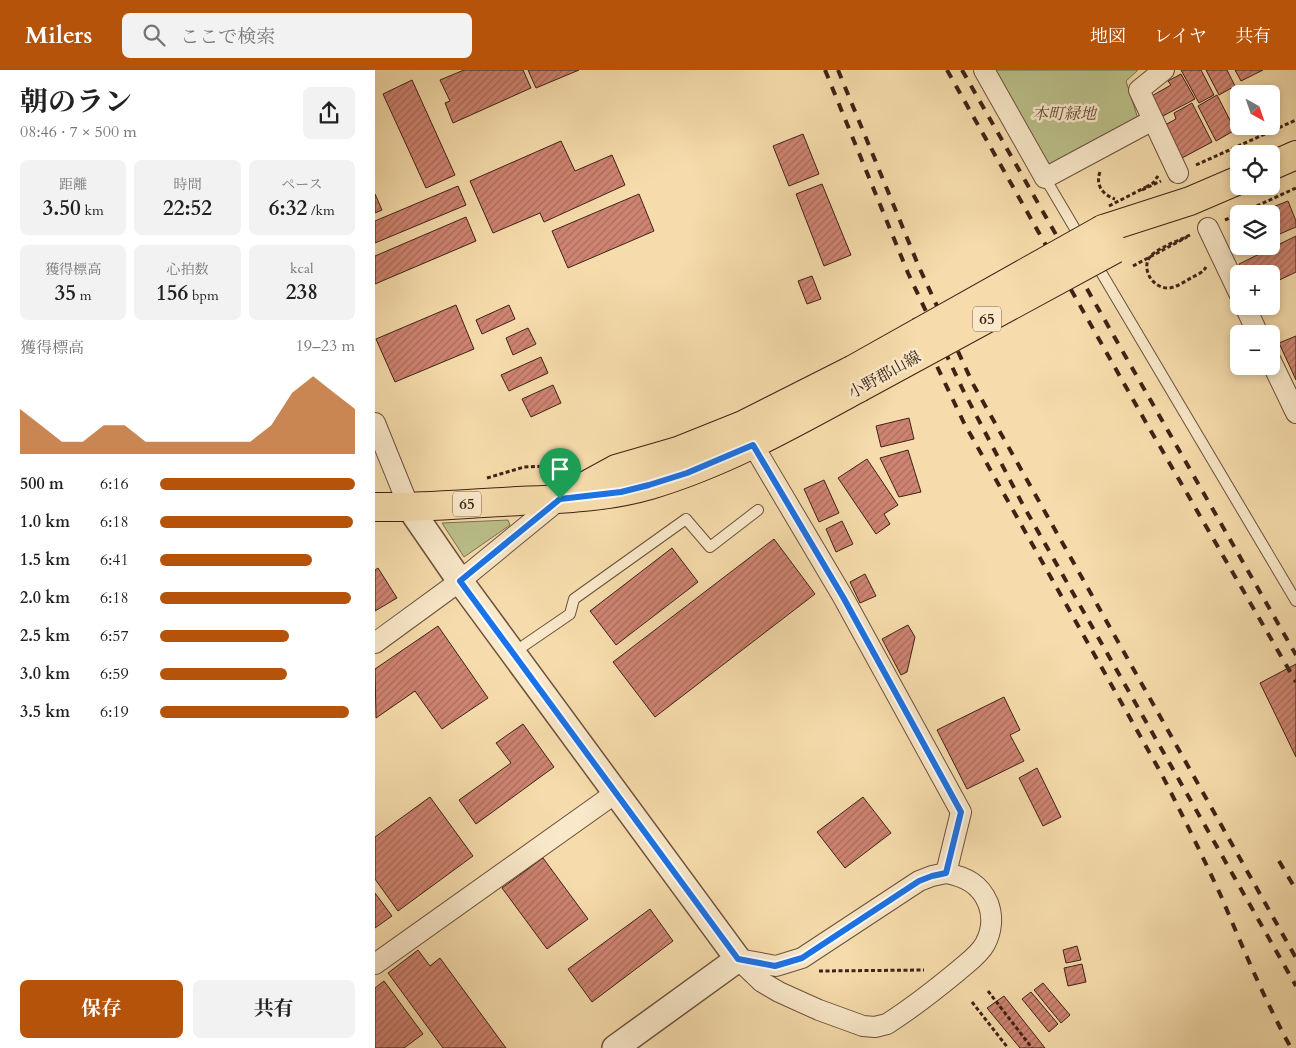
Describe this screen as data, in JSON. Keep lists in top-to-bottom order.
{
  "streets": {
    "main road": ["65", "小野郡山線"]
  },
  "parks": ["本町緑地"],
  "north": "bottom right",
  "page": {
    "header": "Milers",
    "search": "ここで検索",
    "nav": ["地図", "レイヤ", "共有"],
    "heading": ["朝のラン", "08:46 · 7 × 500 m"],
    "map_buttons": ["+", "−"],
    "stats": [
      ["距離", "3.50 km"],
      ["時間", "22:52"],
      ["ペース", "6:32 /km"],
      ["獲得標高", "35 m"],
      ["心拍数", "156 bpm"],
      ["kcal", "238"]
    ],
    "chart": ["獲得標高", "19–23 m"],
    "list": [
      {
        "name": "500 m",
        "note": "6:16"
      },
      {
        "name": "1.0 km",
        "note": "6:18"
      },
      {
        "name": "1.5 km",
        "note": "6:41"
      },
      {
        "name": "2.0 km",
        "note": "6:18"
      },
      {
        "name": "2.5 km",
        "note": "6:57"
      },
      {
        "name": "3.0 km",
        "note": "6:59"
      },
      {
        "name": "3.5 km",
        "note": "6:19"
      }
    ],
    "buttons": ["保存", "共有"]
  }
}
